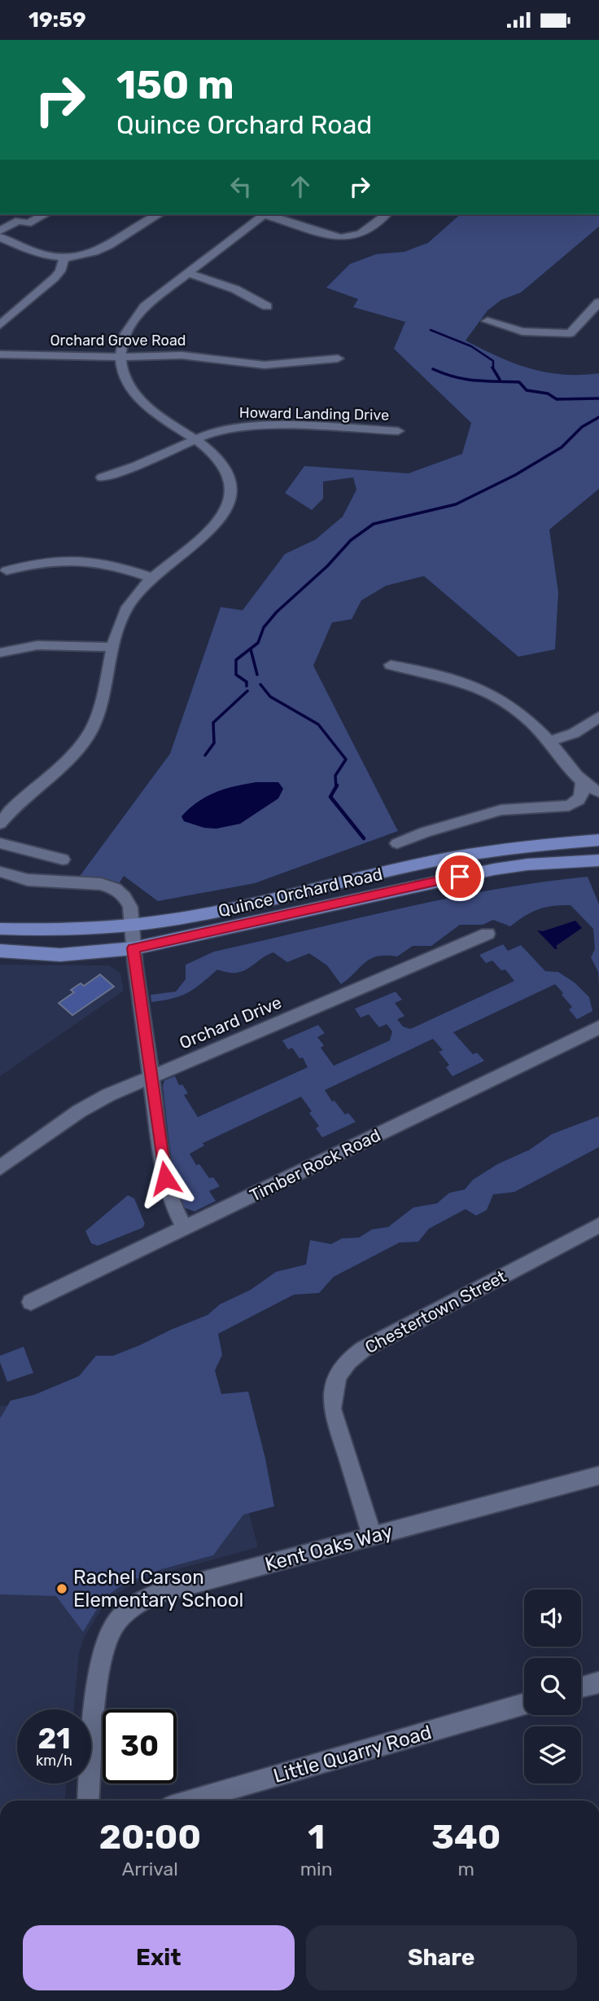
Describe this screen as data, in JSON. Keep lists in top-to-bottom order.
{
  "streets": {
    "main road": ["Quince Orchard Road"],
    "street": [
      "Orchard Grove Road",
      "Howard Landing Drive",
      "Orchard Drive",
      "Timber Rock Road",
      "Chestertown Street",
      "Kent Oaks Way",
      "Little Quarry Road"
    ]
  },
  "crossings": [
    ["Chestertown Street", "Kent Oaks Way"]
  ],
  "places": ["Rachel Carson Elementary School"],
  "page": {
    "status": "19:59",
    "turn": ["150 m", "Quince Orchard Road"],
    "speed": "21 km/h",
    "limit": "30",
    "eta": [
      "20:00",
      "Arrival",
      "1",
      "min",
      "340",
      "m"
    ],
    "buttons": ["Exit", "Share"]
  }
}
